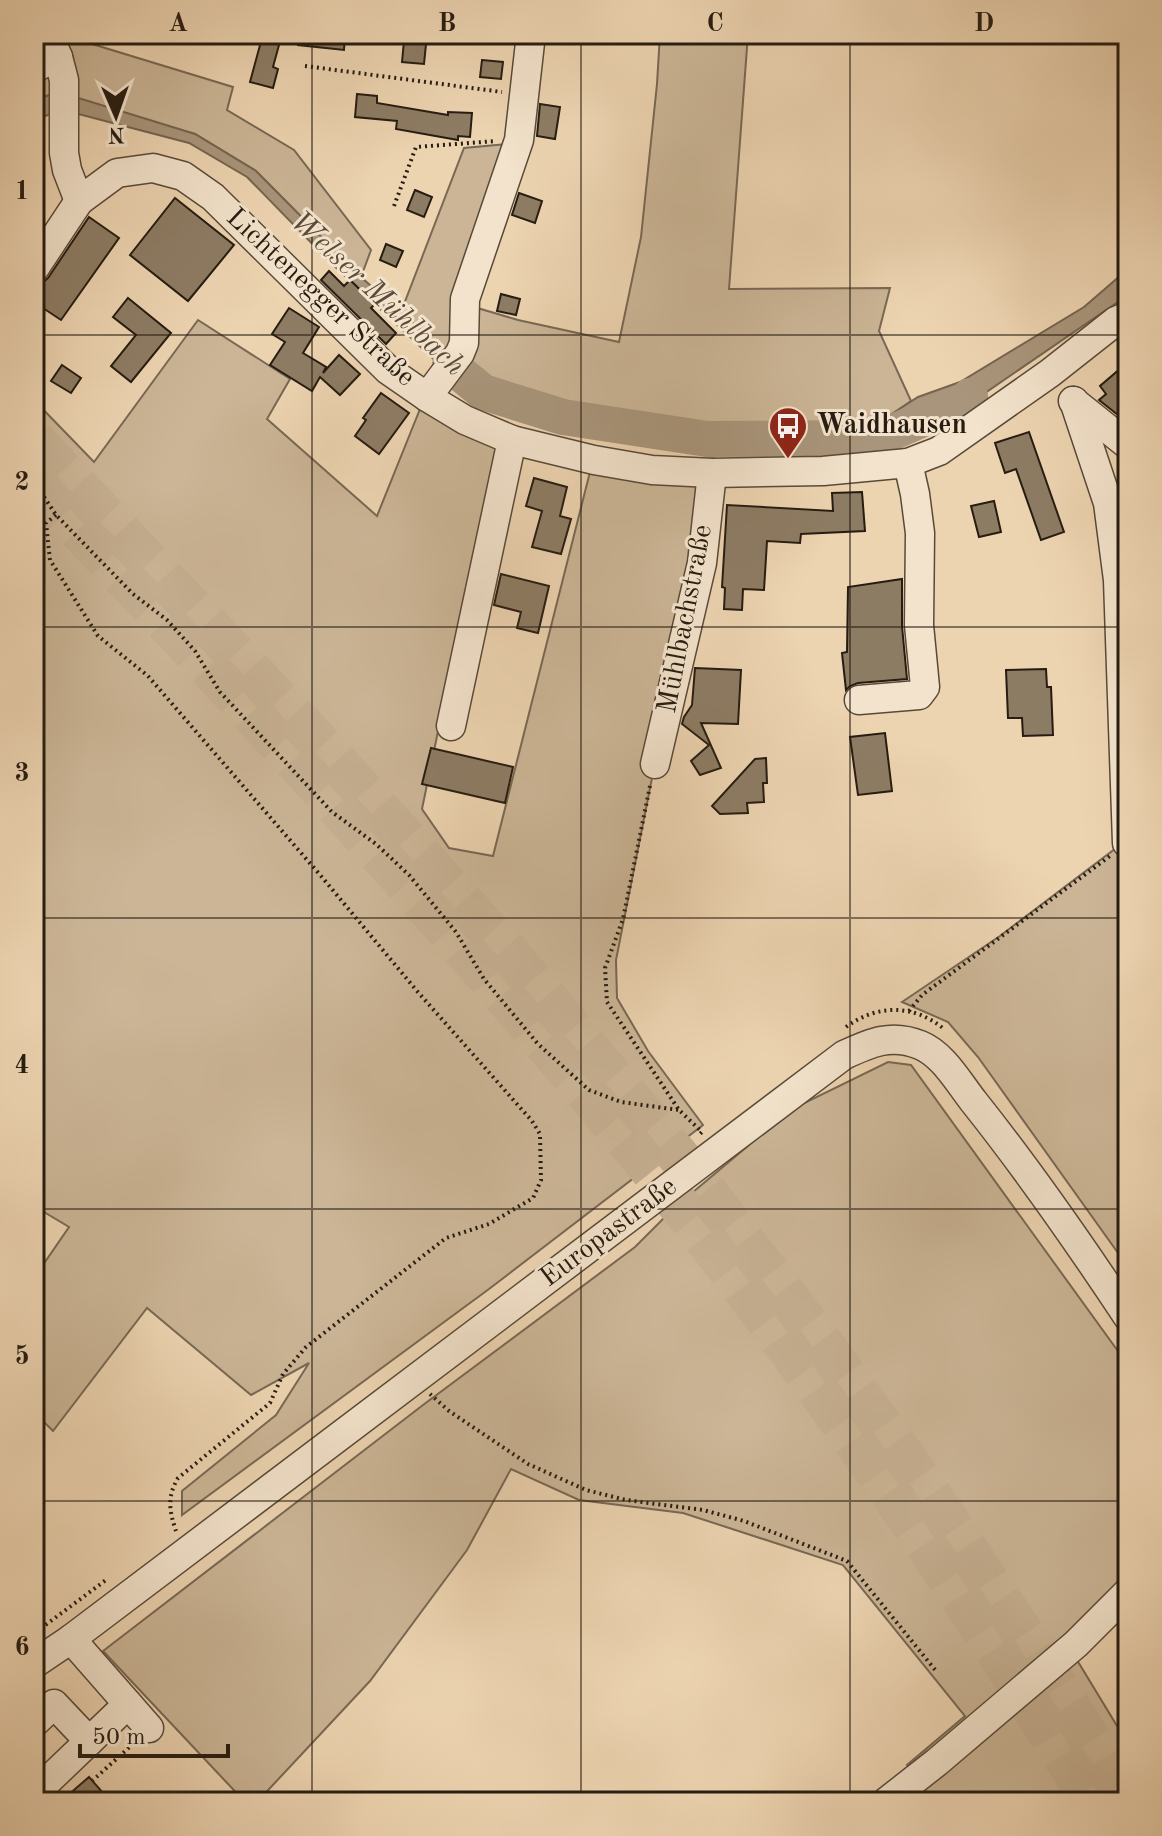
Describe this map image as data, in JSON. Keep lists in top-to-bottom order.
{
  "streets": {
    "street": ["Lichtenegger Straße", "Mühlbachstraße", "Europastraße"]
  },
  "crossings": [
    ["Lichtenegger Straße", "Mühlbachstraße"]
  ],
  "water": ["Welser Mühlbach"],
  "places": {
    "bus stop": ["Waidhausen"]
  },
  "scale_bar": "50 m",
  "north": "bottom",
  "grid": {
    "columns": [
      "A",
      "B",
      "C",
      "D"
    ],
    "rows": [
      "1",
      "2",
      "3",
      "4",
      "5",
      "6"
    ]
  }
}
